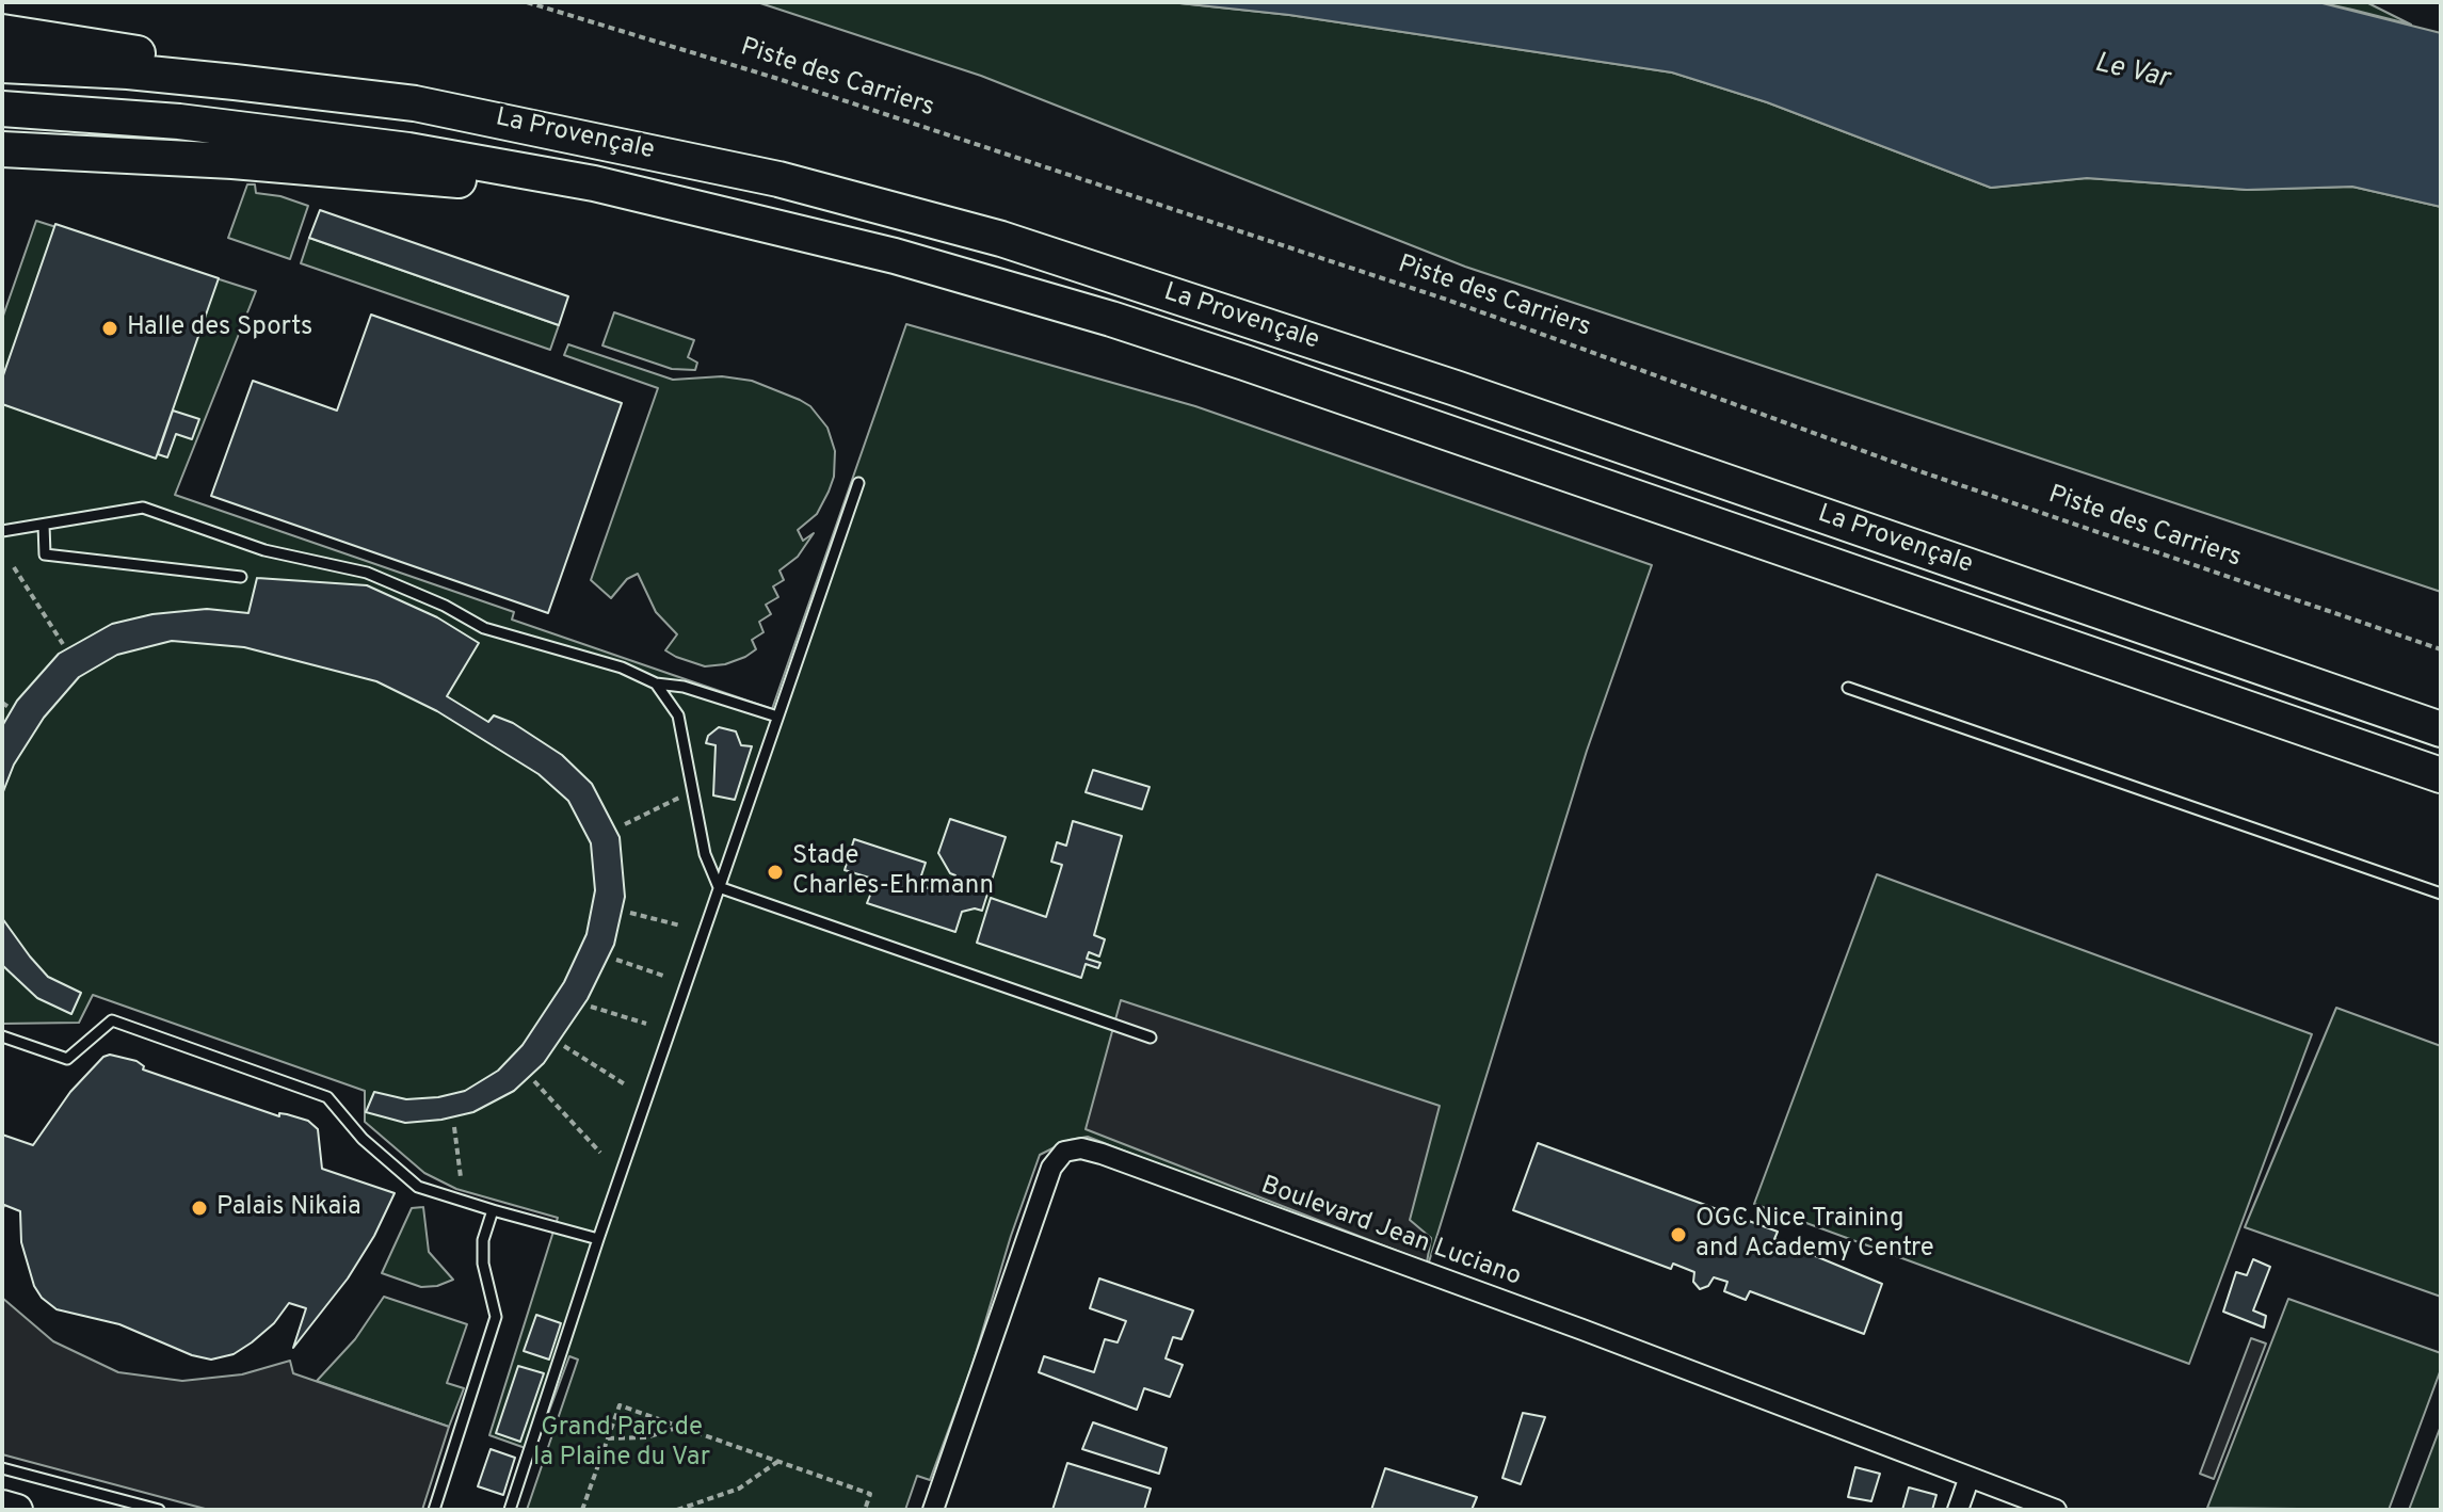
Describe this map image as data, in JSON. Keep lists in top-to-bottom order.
{
  "streets": {
    "highway": ["La Provençale"],
    "street": ["Boulevard Jean Luciano"],
    "path": ["Piste des Carriers"]
  },
  "water": ["Le Var"],
  "parks": ["Grand Parc de la Plaine du Var"],
  "places": [
    "Halle des Sports",
    "Stade Charles-Ehrmann",
    "Palais Nikaia",
    "OGC Nice Training and Academy Centre"
  ]
}
